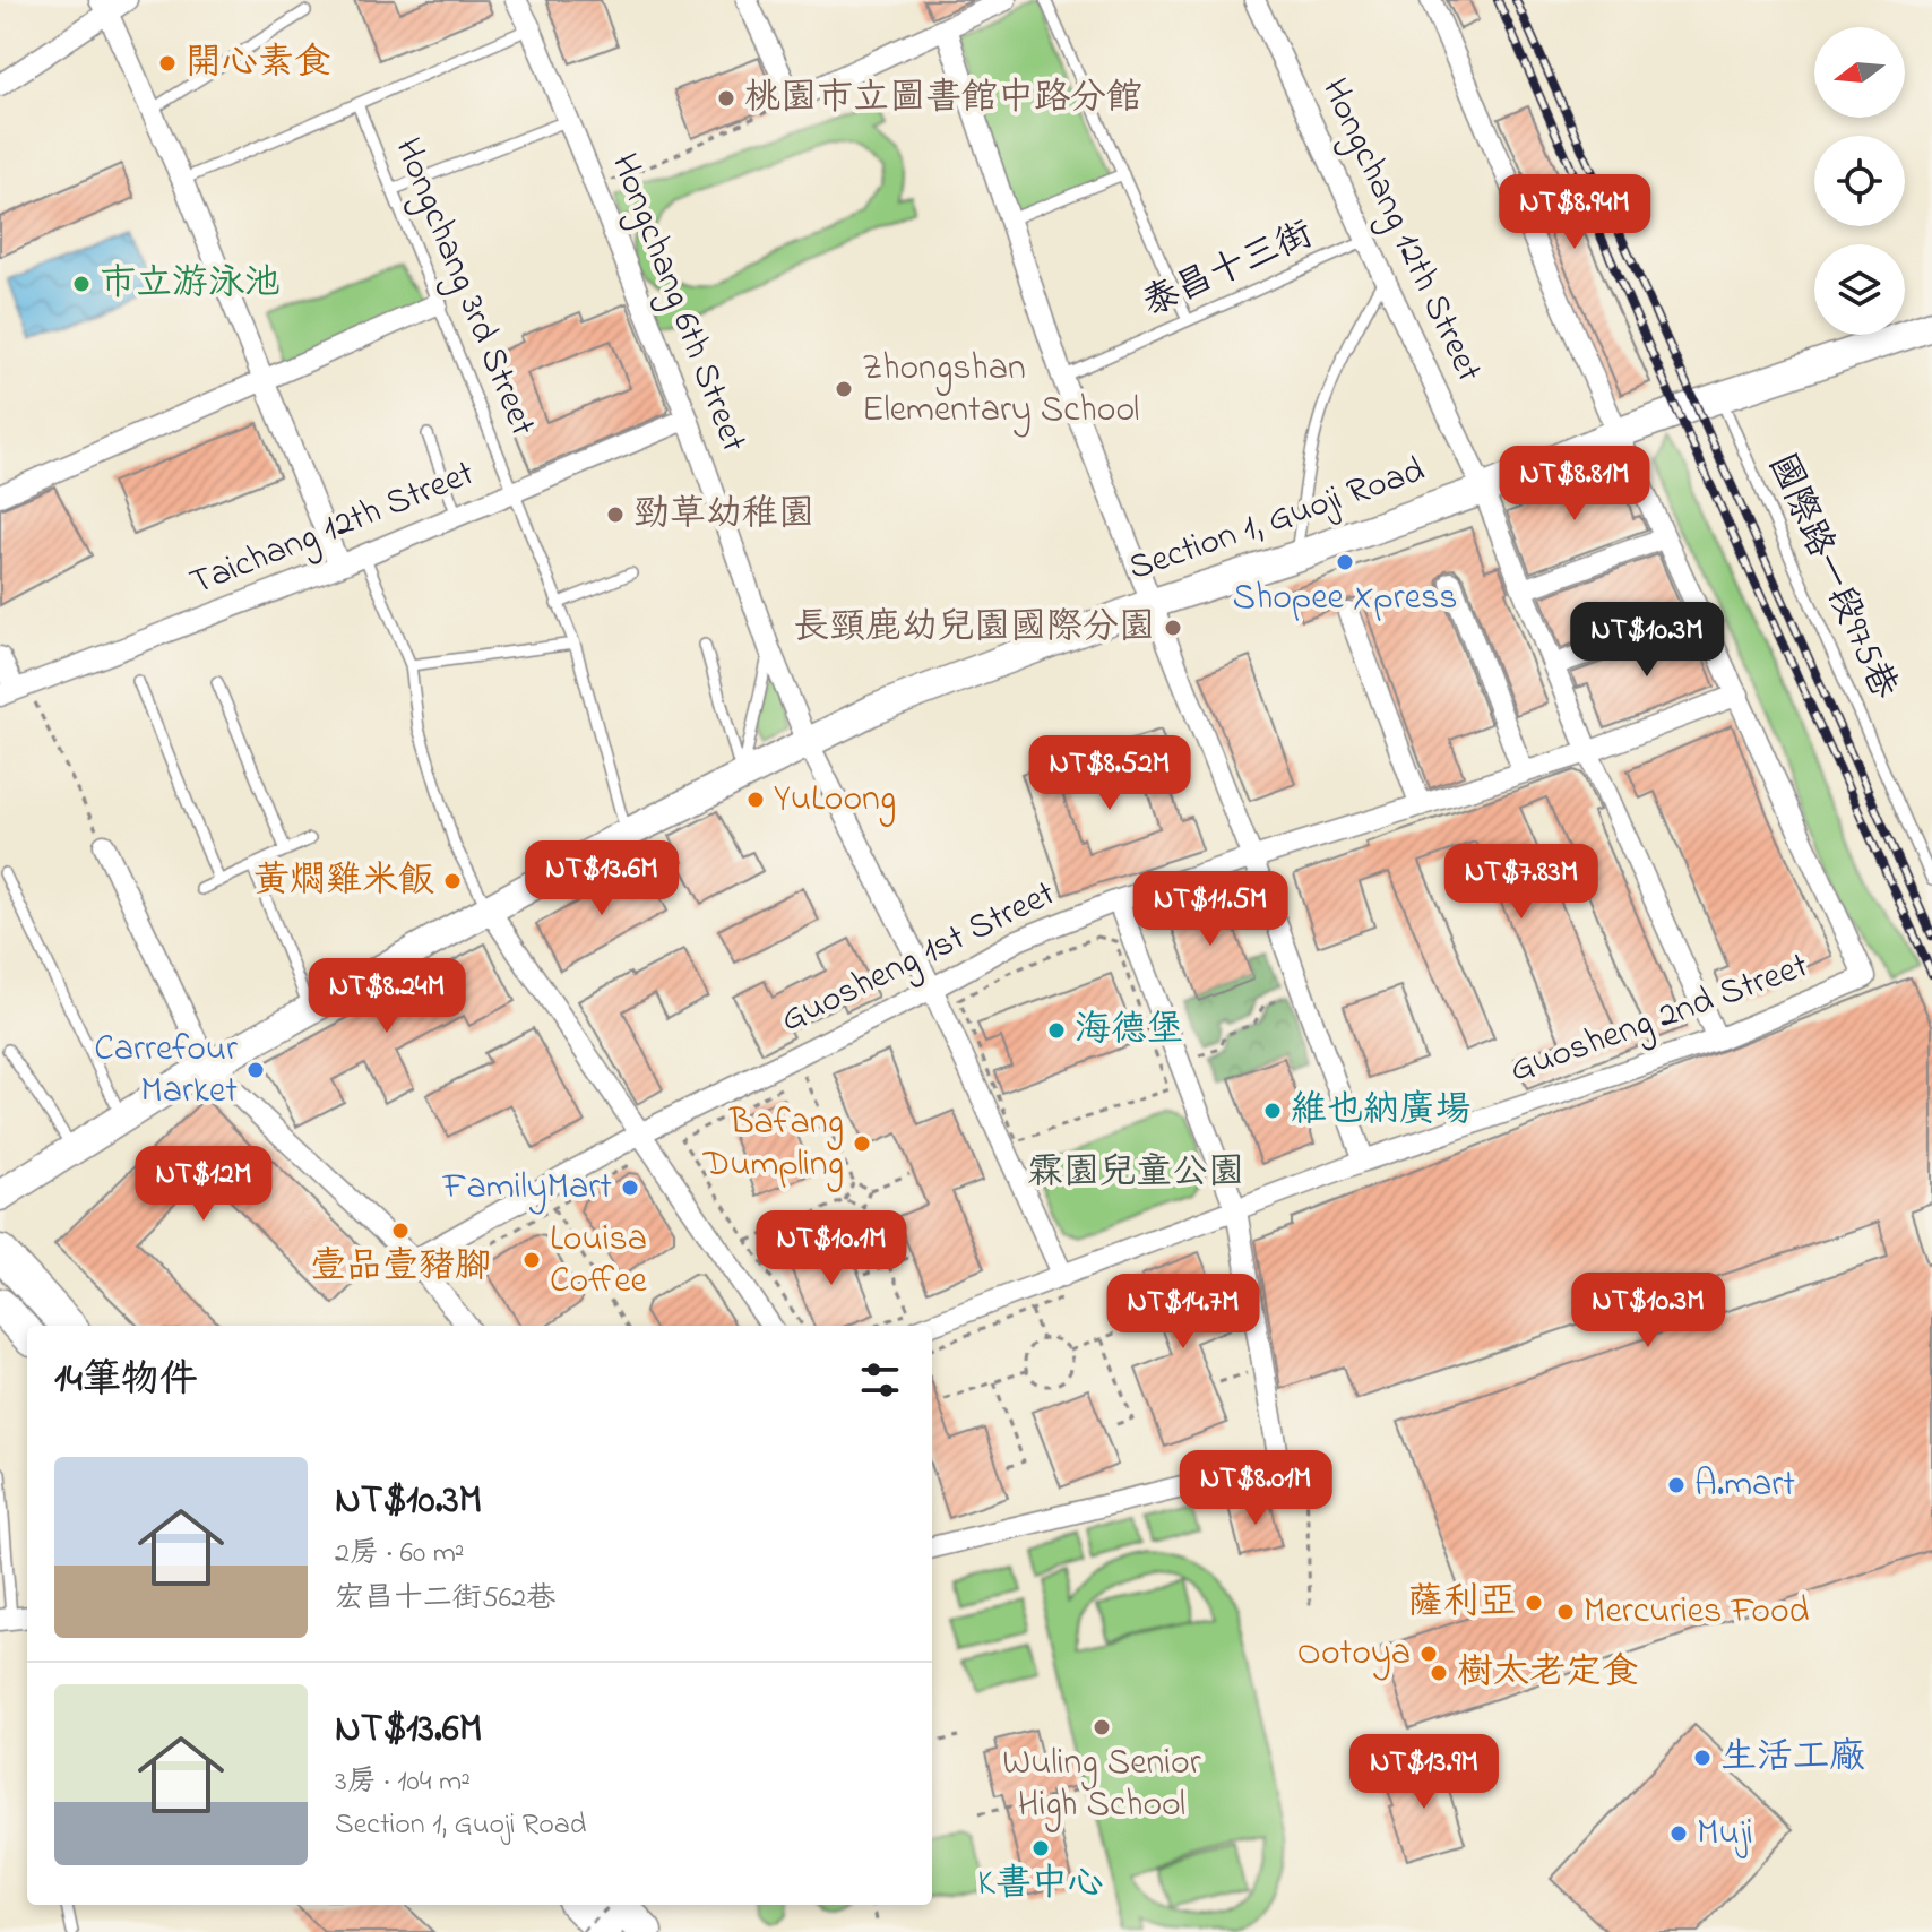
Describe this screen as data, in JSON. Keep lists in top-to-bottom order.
{
  "streets": {
    "street": [
      "Hongchang 12th Street",
      "Hongchang 6th Street",
      "Section 1, Guoji Road",
      "Taichang 12th Street",
      "Guosheng 1st Street",
      "Guosheng 2nd Street"
    ],
    "lane": ["泰昌十三街", "Hongchang 3rd Street", "國際路一段975巷"]
  },
  "crossings": [
    ["Hongchang 12th Street", "泰昌十三街"],
    ["Hongchang 12th Street", "Section 1, Guoji Road"],
    ["Hongchang 12th Street", "Guosheng 1st Street"],
    ["Hongchang 12th Street", "Guosheng 2nd Street"],
    ["Hongchang 3rd Street", "Section 1, Guoji Road"],
    ["Hongchang 3rd Street", "Taichang 12th Street"],
    ["Hongchang 6th Street", "Section 1, Guoji Road"],
    ["Hongchang 6th Street", "Taichang 12th Street"],
    ["Hongchang 6th Street", "Guosheng 1st Street"],
    ["Hongchang 6th Street", "Guosheng 2nd Street"],
    ["Section 1, Guoji Road", "國際路一段975巷"],
    ["Guosheng 1st Street", "Guosheng 2nd Street"]
  ],
  "parks": ["霖園兒童公園"],
  "places": [
    "開心素食",
    "桃園市立圖書館中路分館",
    "市立游泳池",
    "Zhongshan Elementary School",
    "勁草幼稚園",
    "Shopee Xpress",
    "長頸鹿幼兒園國際分園",
    "YuLoong",
    "黃燜雞米飯",
    "海德堡",
    "Carrefour Market",
    "維也納廣場",
    "Bafang Dumpling",
    "FamilyMart",
    "壹品壹豬腳",
    "Louisa Coffee",
    "A.mart",
    "薩利亞",
    "Mercuries Food",
    "Ootoya",
    "樹太老定食",
    "Wuling Senior High School",
    "生活工廠",
    "Muji",
    "K書中心"
  ],
  "north": "left",
  "page": {
    "price": [
      "NT$8.94M",
      "NT$8.81M",
      "NT$10.3M",
      "NT$8.52M",
      "NT$13.6M",
      "NT$7.83M",
      "NT$11.5M",
      "NT$8.24M",
      "NT$12M",
      "NT$10.1M",
      "NT$10.3M",
      "NT$14.7M",
      "NT$8.01M",
      "NT$13.9M"
    ],
    "heading": "14筆物件",
    "list": [
      {
        "name": "NT$10.3M",
        "note": "2房 · 60 m² · 宏昌十二街562巷"
      },
      {
        "name": "NT$13.6M",
        "note": "3房 · 104 m² · Section 1, Guoji Road"
      }
    ]
  }
}
